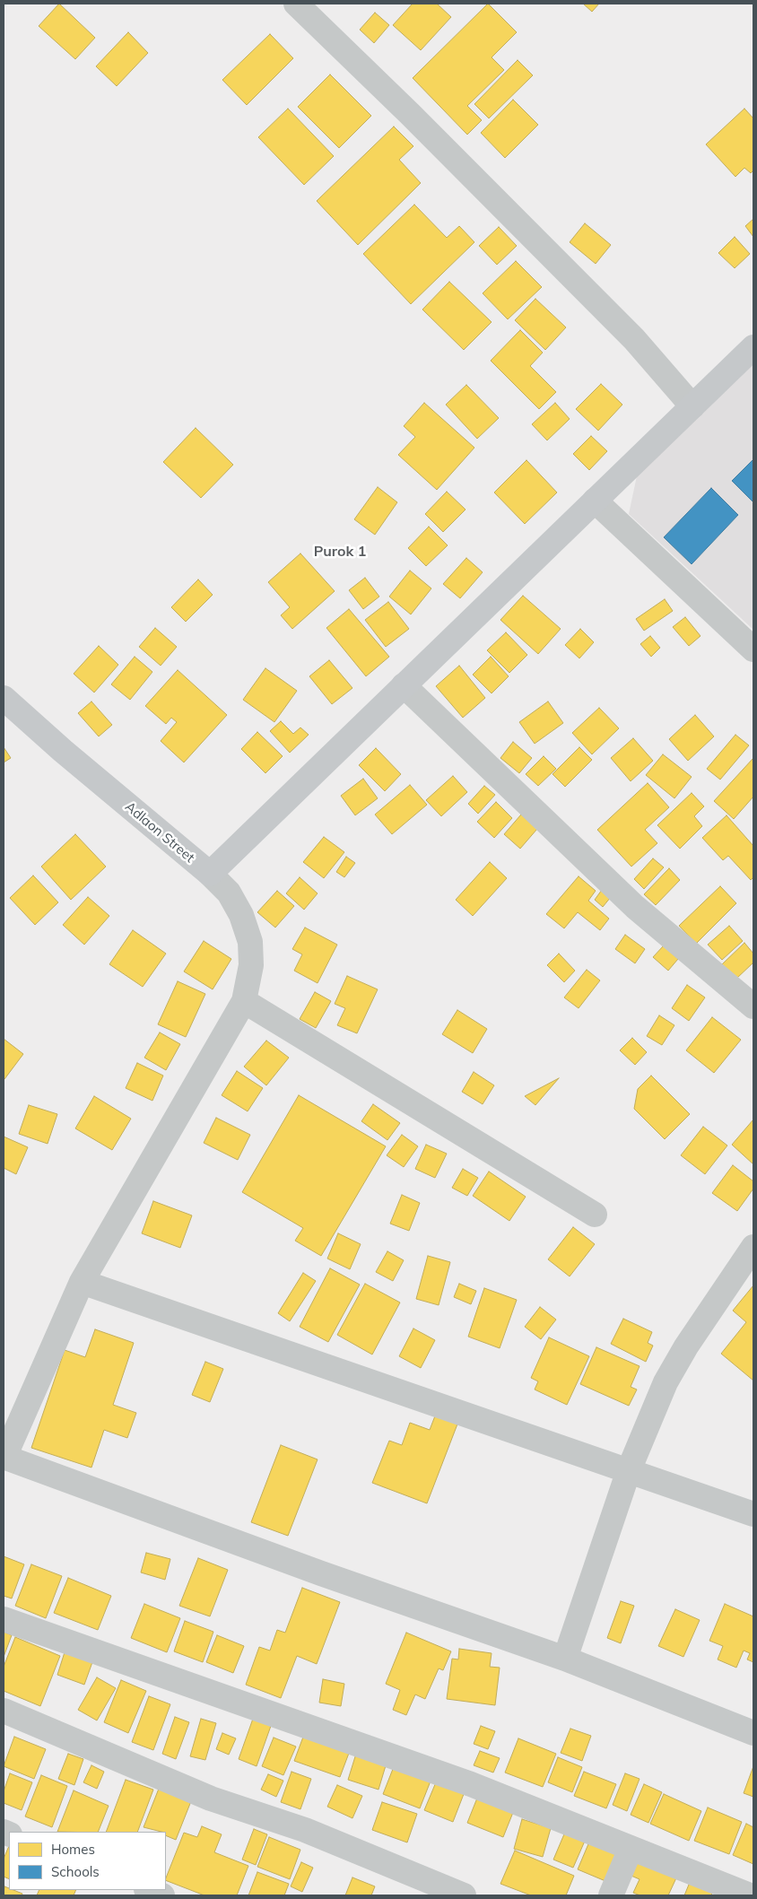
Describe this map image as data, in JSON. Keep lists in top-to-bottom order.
{
  "streets": {
    "street": ["Adlaon Street"]
  },
  "districts": ["Purok 1"],
  "legend": ["Homes", "Schools"]
}
